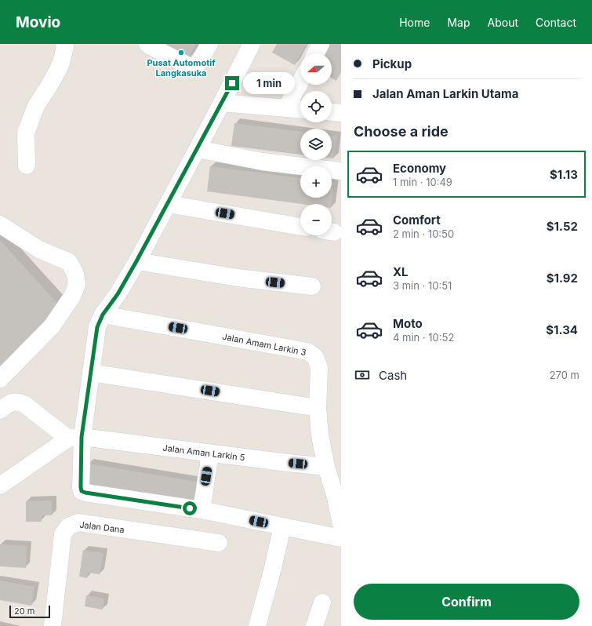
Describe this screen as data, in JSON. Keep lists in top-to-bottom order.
{
  "streets": {
    "street": ["Jalan Amam Larkin 3", "Jalan Aman Larkin 5", "Jalan Dana"]
  },
  "crossings": [
    ["Jalan Amam Larkin 3", "Jalan Aman Larkin 5"]
  ],
  "places": ["Pusat Automotif Langkasuka"],
  "scale_bar": "20 m",
  "north": "left",
  "page": {
    "header": "Movio",
    "nav": [
      "Home",
      "Map",
      "About",
      "Contact"
    ],
    "banner": ["Pickup", "Jalan Aman Larkin Utama"],
    "map_buttons": ["+", "−"],
    "bubble": "1 min",
    "heading": "Choose a ride",
    "list": [
      {
        "name": "Economy",
        "note": "1 min · 10:49",
        "value": "$1.13"
      },
      {
        "name": "Comfort",
        "note": "2 min · 10:50",
        "value": "$1.52"
      },
      {
        "name": "XL",
        "note": "3 min · 10:51",
        "value": "$1.92"
      },
      {
        "name": "Moto",
        "note": "4 min · 10:52",
        "value": "$1.34"
      }
    ],
    "pay": ["Cash", "270 m"],
    "buttons": "Confirm",
    "scale": "20 m"
  }
}
